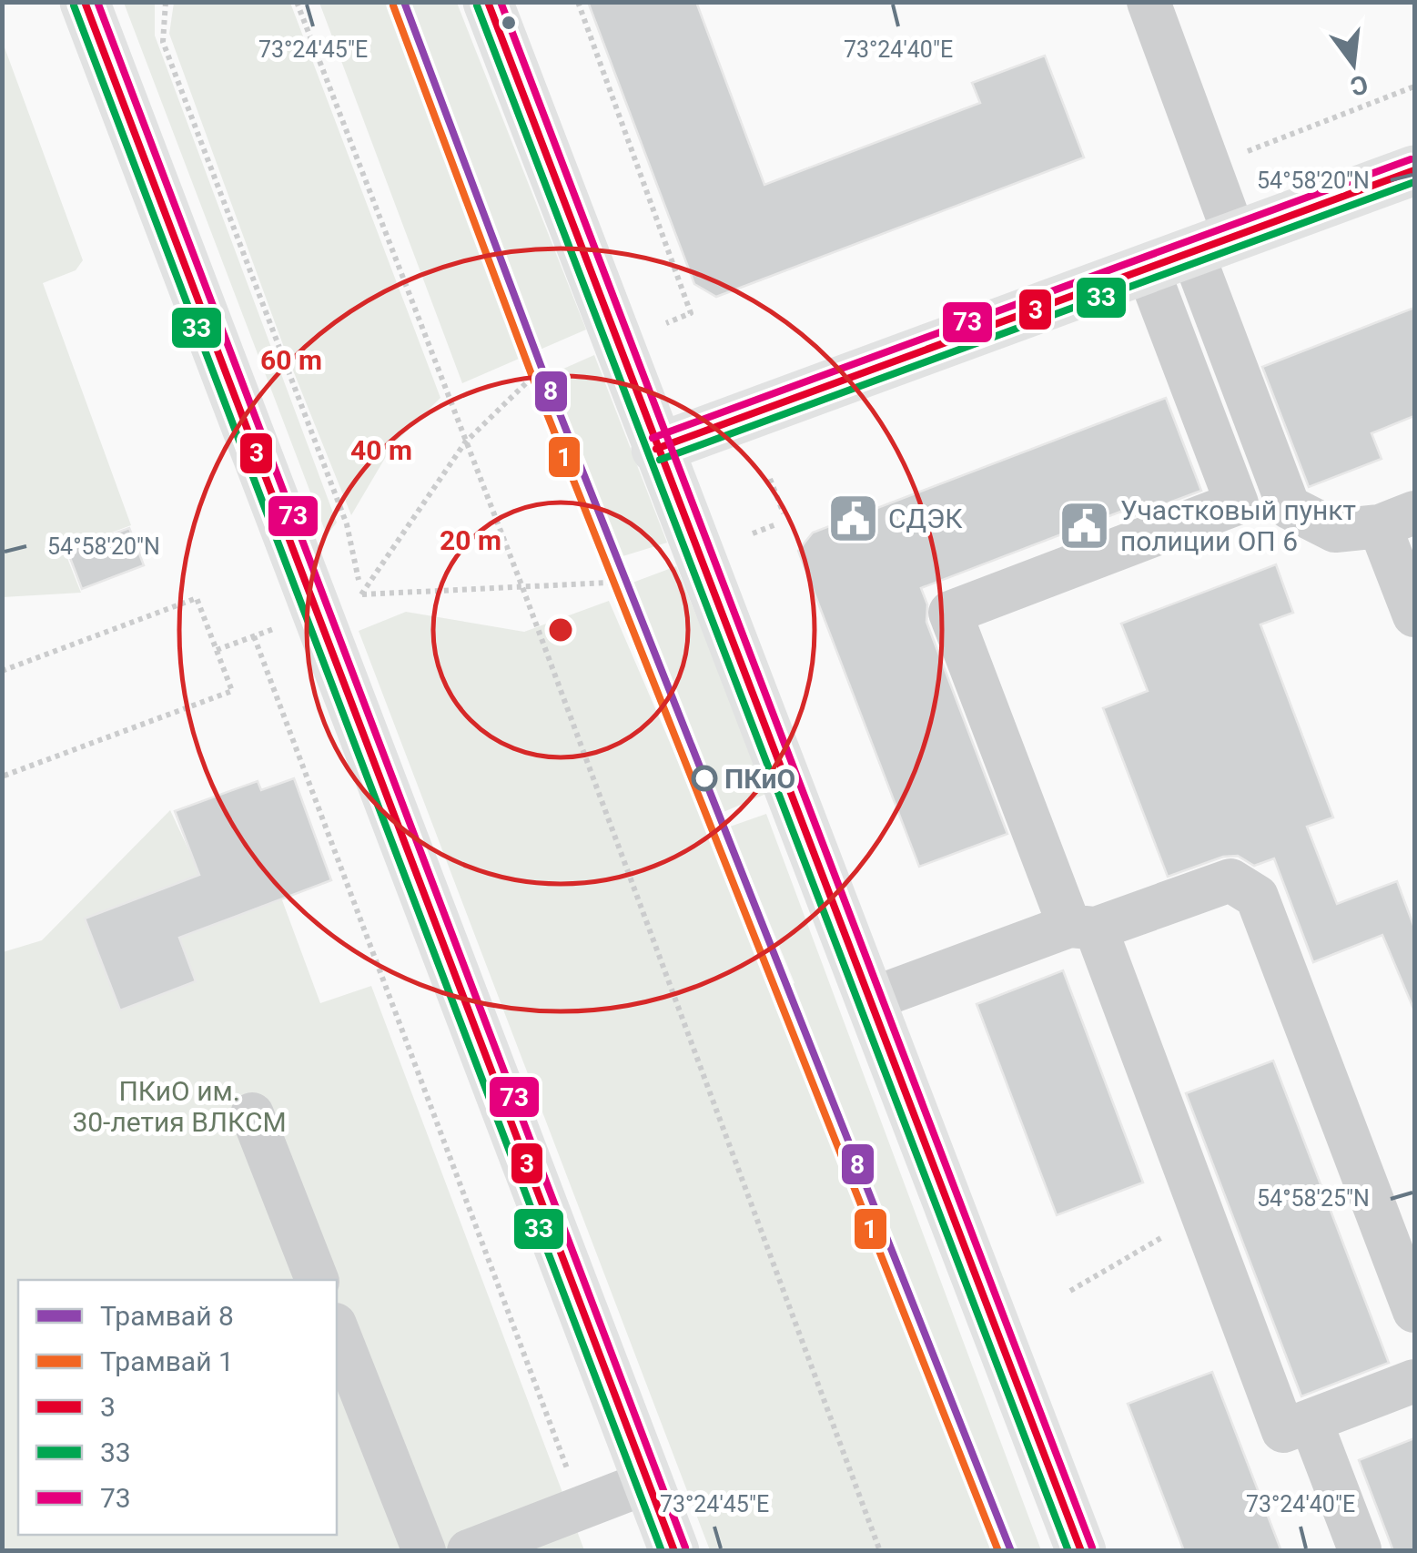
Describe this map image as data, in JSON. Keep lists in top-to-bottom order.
{
  "parks": ["ПКиО им. 30-летия ВЛКСМ"],
  "places": {
    "public building": ["СДЭК", "Участковый пункт полиции ОП 6"],
    "other": ["ПКиО"]
  },
  "lines": [
    "tram line 8",
    "transit line 3",
    "transit line 73",
    "tram line 1",
    "transit line 33"
  ],
  "legend": [
    "Трамвай 8",
    "Трамвай 1",
    "3",
    "33",
    "73"
  ],
  "north": "bottom",
  "coordinates": [
    "73°24'45\"E",
    "73°24'40\"E",
    "54°58'20\"N",
    "54°58'25\"N"
  ],
  "rings": ["60 m", "40 m", "20 m"]
}
